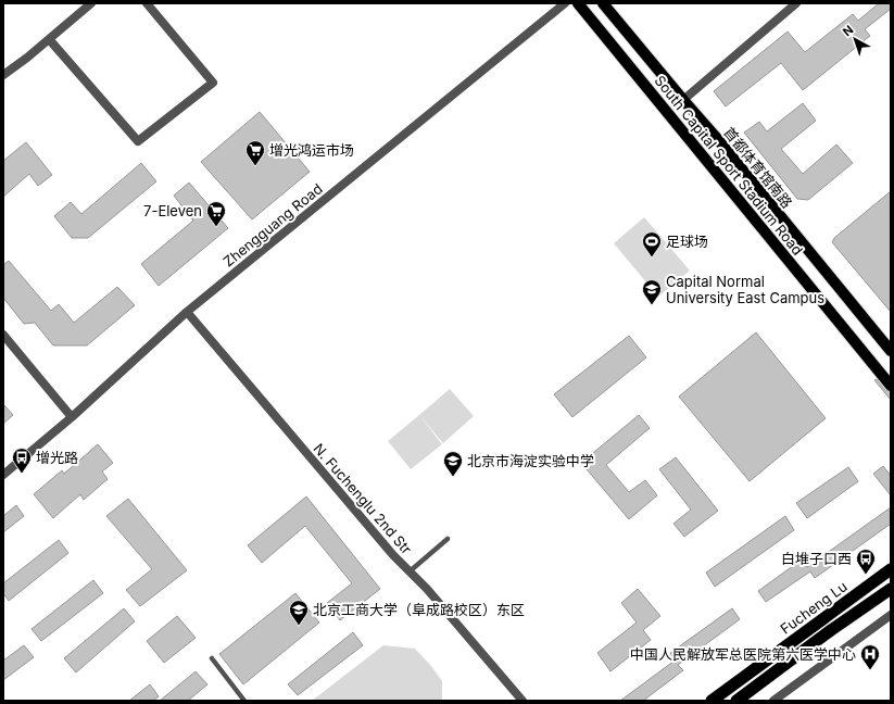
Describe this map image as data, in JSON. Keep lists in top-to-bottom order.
{
  "streets": {
    "highway": ["Fucheng Lu"],
    "main road": ["South Capital Sport Stadium Road", "首都体育馆南路"],
    "street": ["Zhengguang Road", "N. Fuchenglu 2nd Str"]
  },
  "crossings": [
    ["Zhengguang Road", "N. Fuchenglu 2nd Str"]
  ],
  "places": {
    "supermarket": ["增光鸿运市场", "7-Eleven"],
    "sports": ["足球场"],
    "school or university": ["Capital Normal University East Campus", "北京市海淀实验中学", "北京工商大学（阜成路校区）东区"],
    "bus stop": ["增光路", "白堆子口西"],
    "hospital": ["中国人民解放军总医院第六医学中心"]
  },
  "north": "top left"
}
